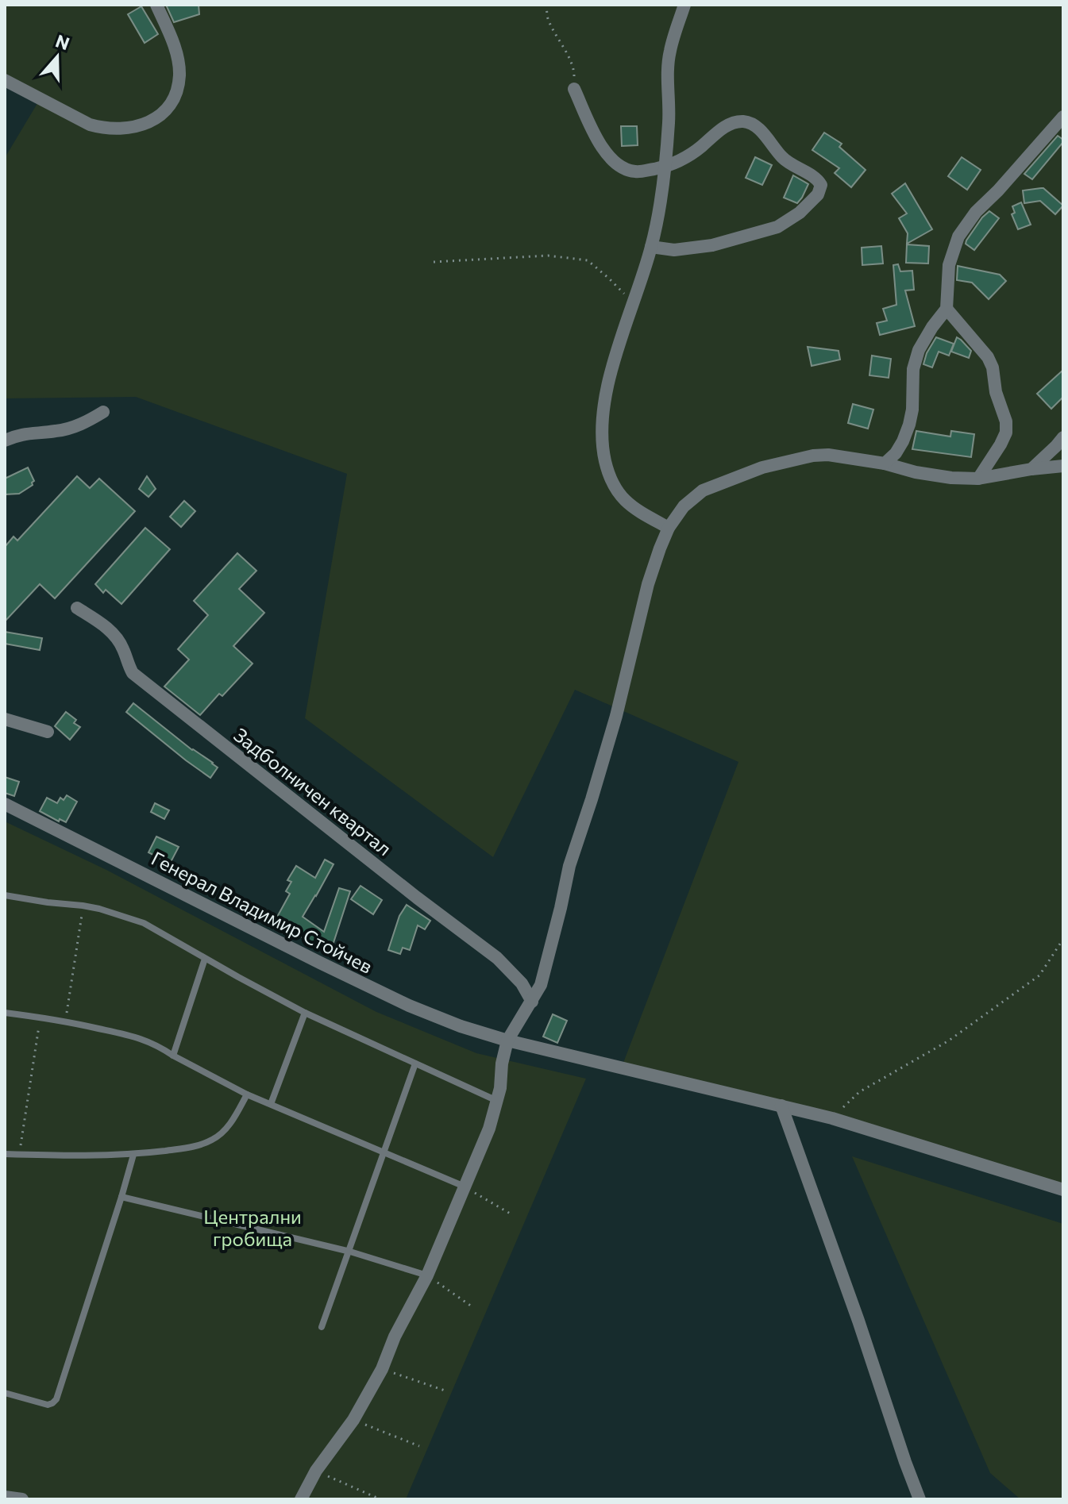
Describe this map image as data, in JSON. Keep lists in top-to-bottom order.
{
  "streets": {
    "street": ["Задболничен квартал", "Генерал Владимир Стойчев"]
  },
  "parks": ["Централни гробища"],
  "north": "top"
}
